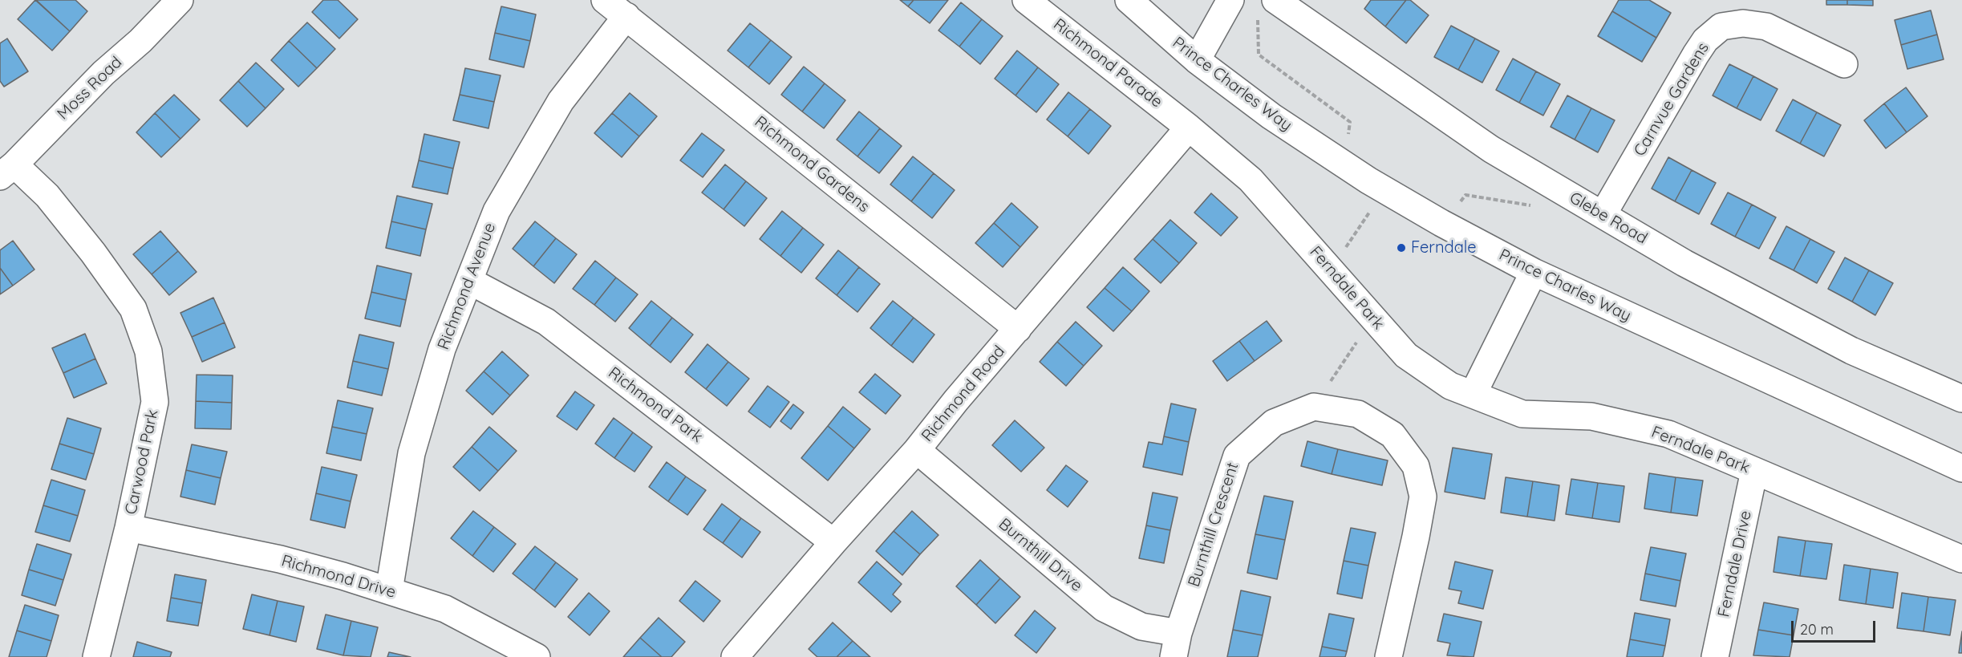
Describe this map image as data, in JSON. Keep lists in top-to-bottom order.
{
  "streets": {
    "street": [
      "Richmond Parade",
      "Prince Charles Way",
      "Moss Road",
      "Carnvue Gardens",
      "Richmond Gardens",
      "Glebe Road",
      "Richmond Avenue",
      "Ferndale Park",
      "Richmond Road",
      "Richmond Park",
      "Carwood Park",
      "Burnthill Crescent",
      "Burnthill Drive",
      "Ferndale Drive",
      "Richmond Drive"
    ]
  },
  "crossings": [
    ["Richmond Parade", "Ferndale Park"],
    ["Richmond Parade", "Richmond Road"],
    ["Moss Road", "Carwood Park"],
    ["Carnvue Gardens", "Glebe Road"],
    ["Richmond Gardens", "Richmond Avenue"],
    ["Richmond Gardens", "Richmond Road"],
    ["Richmond Avenue", "Richmond Park"],
    ["Richmond Avenue", "Richmond Drive"],
    ["Ferndale Park", "Richmond Road"],
    ["Ferndale Park", "Ferndale Drive"],
    ["Richmond Road", "Richmond Park"],
    ["Richmond Road", "Burnthill Drive"],
    ["Carwood Park", "Richmond Drive"],
    ["Burnthill Crescent", "Burnthill Drive"]
  ],
  "places": ["Ferndale"],
  "scale_bar": "20 m"
}
